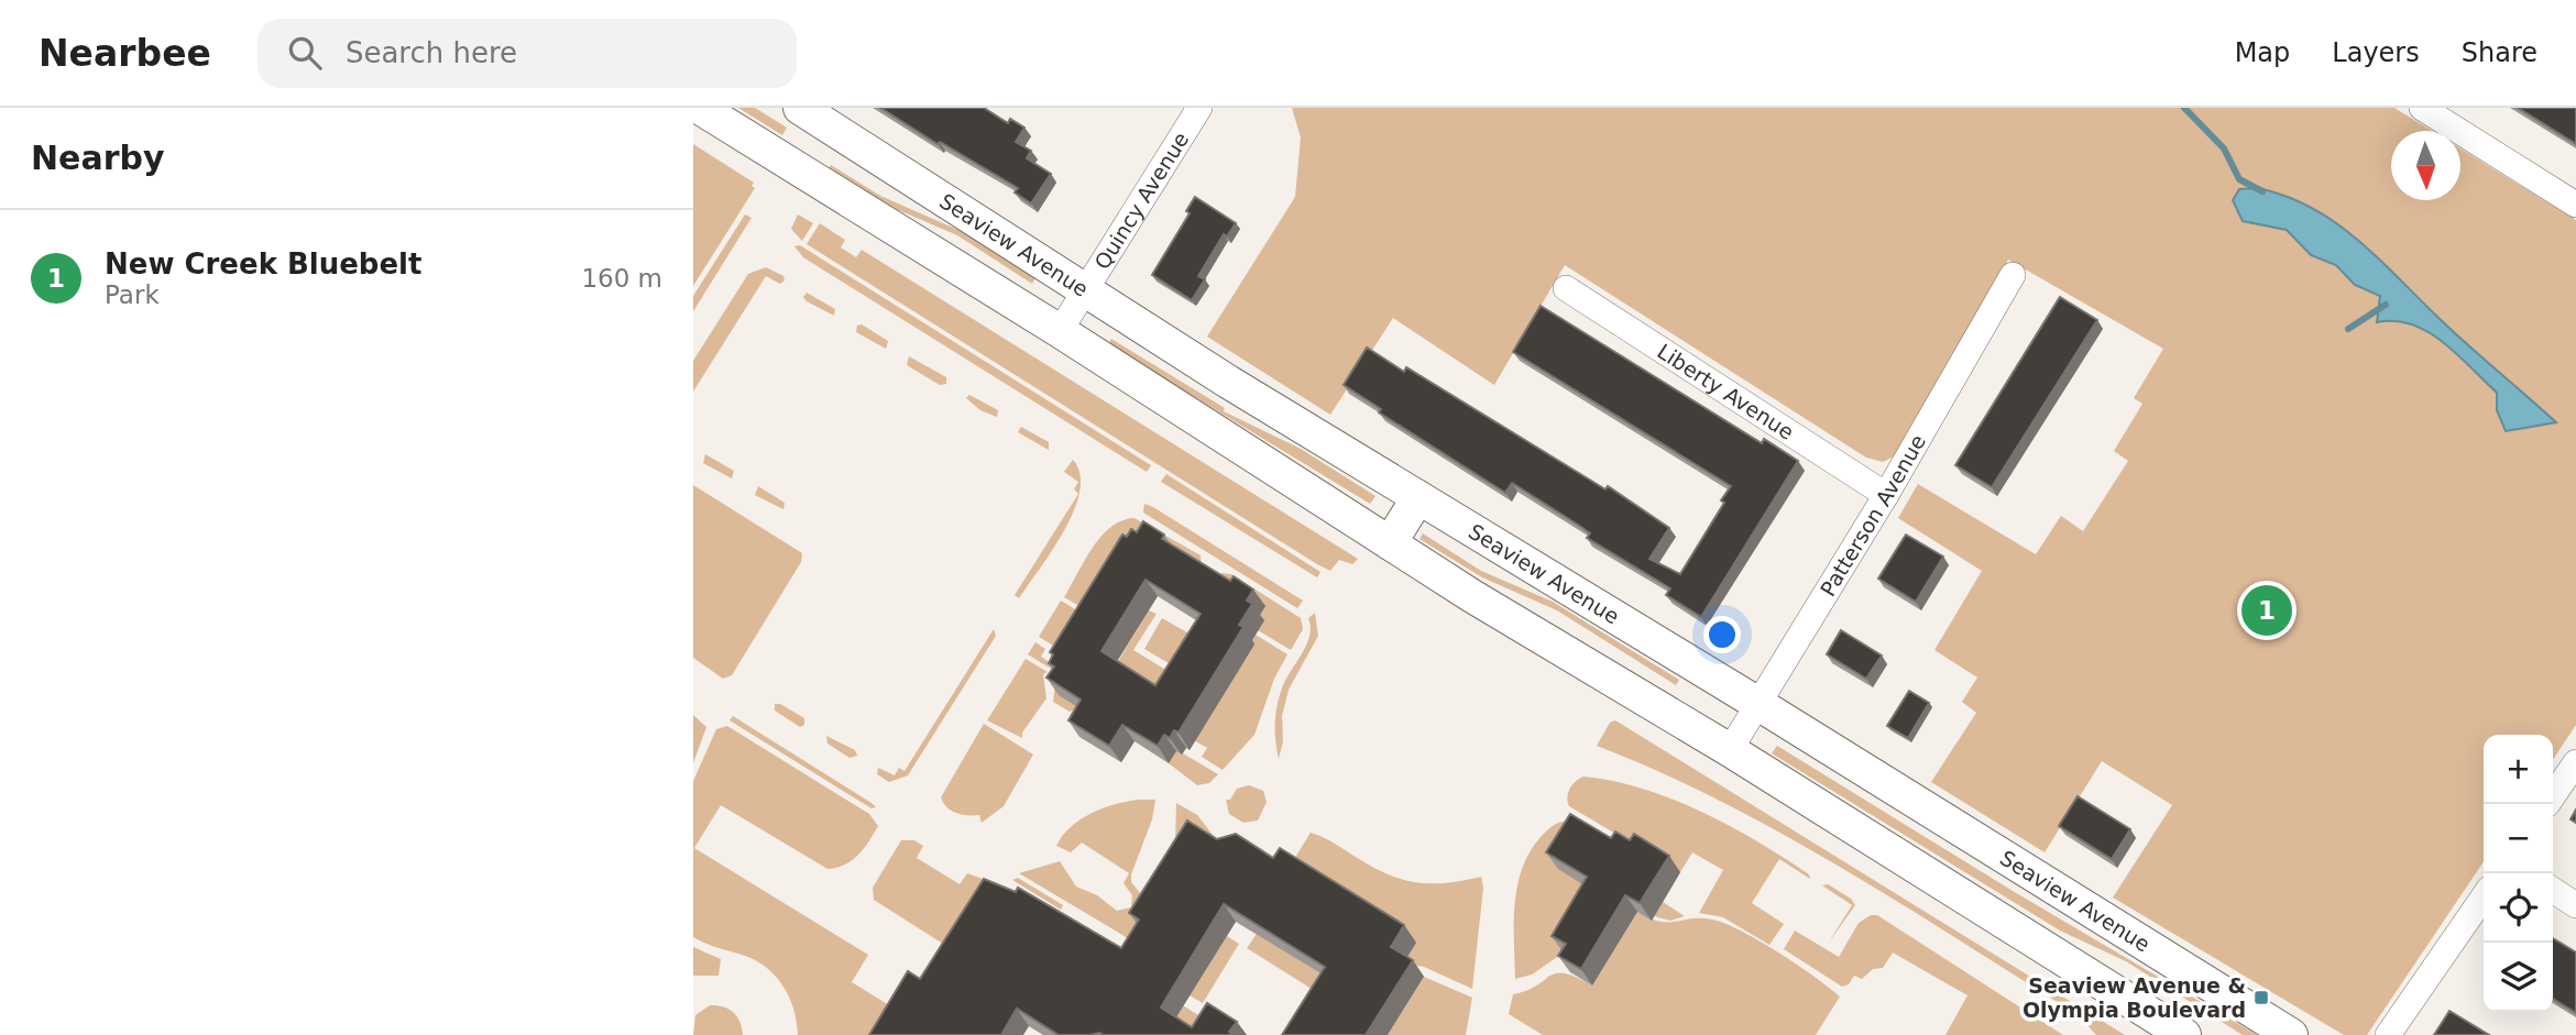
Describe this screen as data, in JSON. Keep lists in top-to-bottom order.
{
  "streets": {
    "street": [
      "Quincy Avenue",
      "Seaview Avenue",
      "Liberty Avenue",
      "Patterson Avenue"
    ]
  },
  "crossings": [
    ["Quincy Avenue", "Seaview Avenue"],
    ["Seaview Avenue", "Patterson Avenue"],
    ["Liberty Avenue", "Patterson Avenue"]
  ],
  "places": {
    "transit": ["Seaview Avenue & Olympia Boulevard"]
  },
  "north": "bottom",
  "page": {
    "header": "Nearbee",
    "search": "Search here",
    "nav": ["Map", "Layers", "Share"],
    "heading": "Nearby",
    "list": [
      {
        "mark": "1",
        "name": "New Creek Bluebelt",
        "note": "Park",
        "value": "160 m"
      }
    ],
    "pins": "1",
    "map_buttons": ["+", "−"]
  }
}
